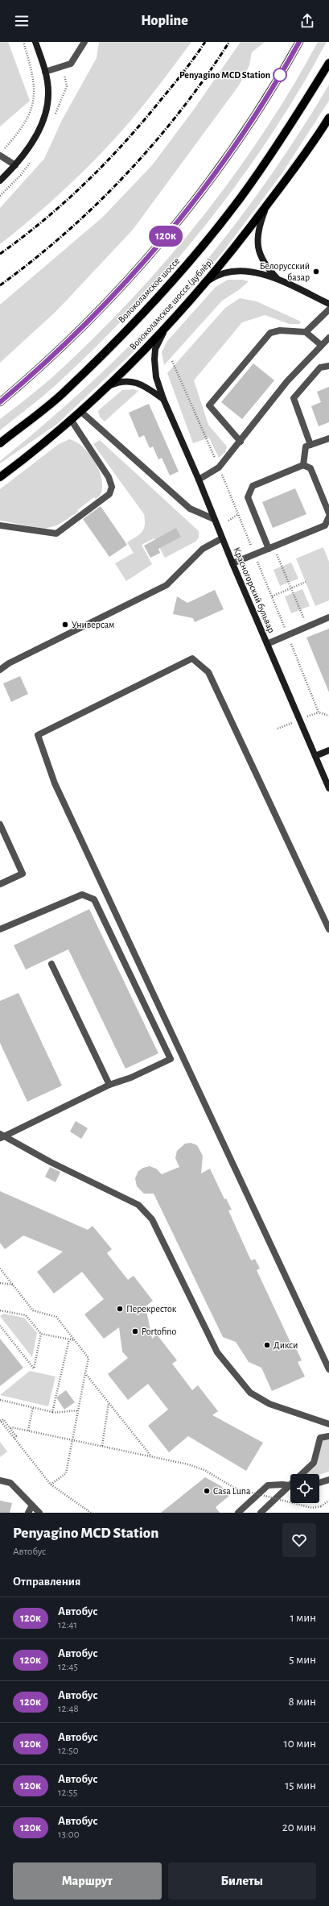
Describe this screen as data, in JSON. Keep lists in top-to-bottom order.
{
  "streets": {
    "main road": ["Волоколамское шоссе", "Волоколамское шоссе (дублёр)", "Красногорский бульвар"]
  },
  "crossings": [
    ["Волоколамское шоссе (дублёр)", "Красногорский бульвар"]
  ],
  "places": [
    "Penyagino MCD Station",
    "Белорусский базар",
    "Универсам",
    "Перекресток",
    "Portofino",
    "Дикси",
    "Casa Luna"
  ],
  "lines": ["bus line 120к"],
  "page": {
    "header": "Hopline",
    "on_map": "120к",
    "heading": [
      ["Penyagino MCD Station", "Автобус"],
      "Отправления"
    ],
    "list": [
      {
        "mark": "120к",
        "name": "Автобус",
        "note": "12:41",
        "value": "1 мин"
      },
      {
        "mark": "120к",
        "name": "Автобус",
        "note": "12:45",
        "value": "5 мин"
      },
      {
        "mark": "120к",
        "name": "Автобус",
        "note": "12:48",
        "value": "8 мин"
      },
      {
        "mark": "120к",
        "name": "Автобус",
        "note": "12:50",
        "value": "10 мин"
      },
      {
        "mark": "120к",
        "name": "Автобус",
        "note": "12:55",
        "value": "15 мин"
      },
      {
        "mark": "120к",
        "name": "Автобус",
        "note": "13:00",
        "value": "20 мин"
      }
    ],
    "buttons": ["Маршрут", "Билеты"]
  }
}
